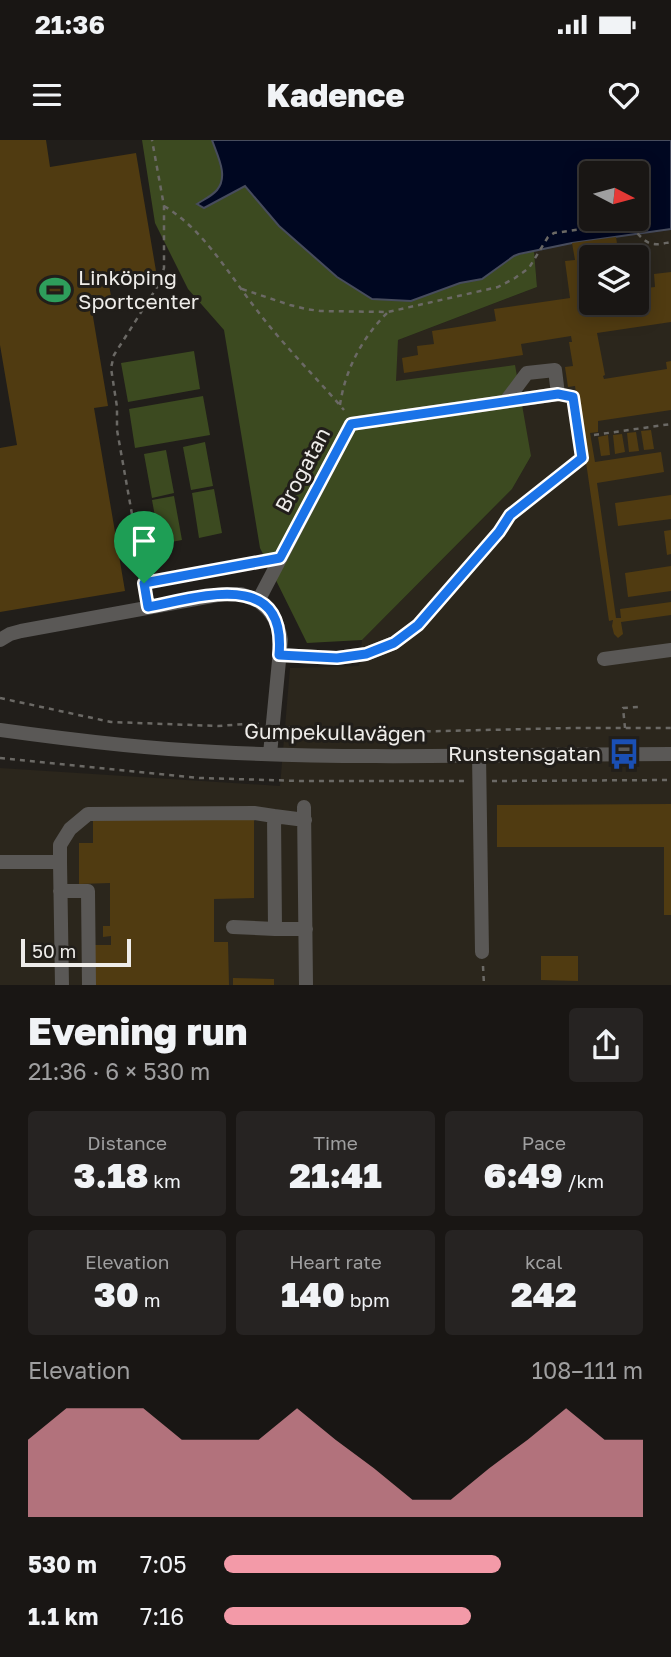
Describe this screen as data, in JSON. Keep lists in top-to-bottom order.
{
  "streets": {
    "street": ["Brogatan", "Gumpekullavägen"]
  },
  "places": {
    "sports": ["Linköping Sportcenter"],
    "bus stop": ["Runstensgatan"]
  },
  "scale_bar": "50 m",
  "north": "right",
  "page": {
    "status": "21:36",
    "header": "Kadence",
    "scale": "50 m",
    "heading": ["Evening run", "21:36 · 6 × 530 m"],
    "stats": [
      ["Distance", "3.18 km"],
      ["Time", "21:41"],
      ["Pace", "6:49 /km"],
      ["Elevation", "30 m"],
      ["Heart rate", "140 bpm"],
      ["kcal", "242"]
    ],
    "chart": ["Elevation", "108–111 m"],
    "list": [
      {
        "name": "530 m",
        "note": "7:05"
      },
      {
        "name": "1.1 km",
        "note": "7:16"
      }
    ]
  }
}
